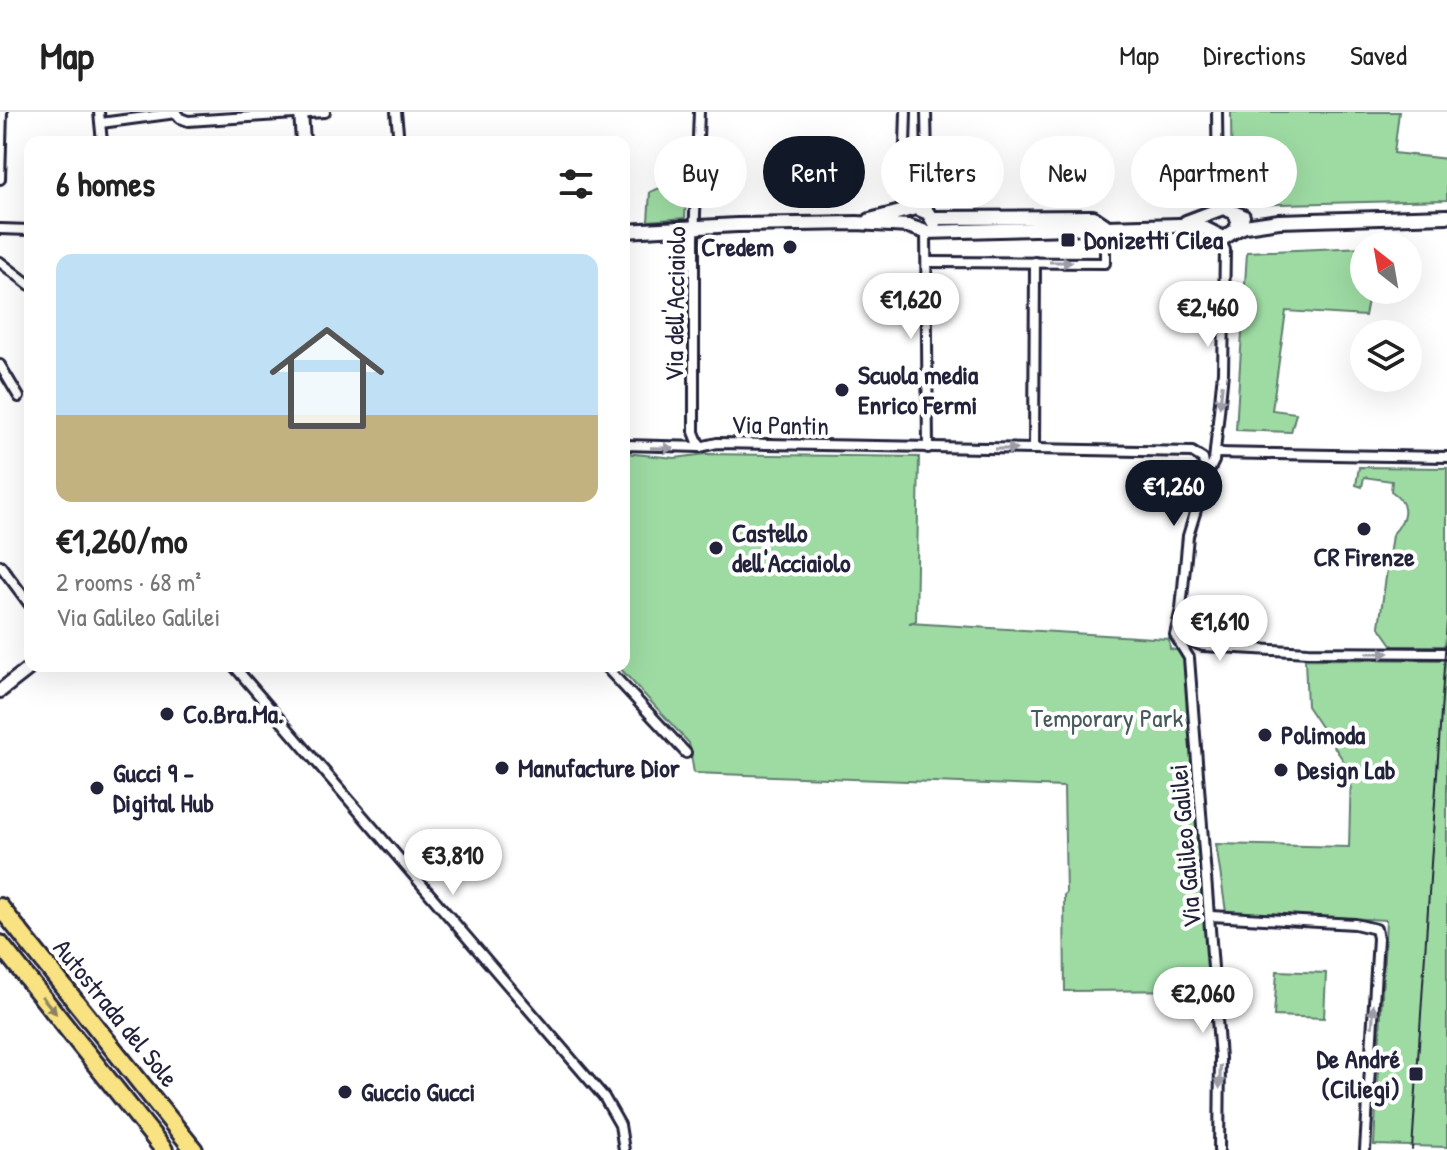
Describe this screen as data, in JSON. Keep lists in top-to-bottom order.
{
  "streets": {
    "highway": ["Autostrada del Sole"],
    "street": ["Via dell'Acciaiolo", "Via Pantin", "Via Galileo Galilei"]
  },
  "crossings": [
    ["Via dell'Acciaiolo", "Via Pantin"],
    ["Via Pantin", "Via Galileo Galilei"]
  ],
  "one_way": ["Via Galileo Galilei"],
  "parks": ["Temporary Park"],
  "places": {
    "transit": ["Donizetti Cilea", "De André (Ciliegi)"],
    "other": [
      "Credem",
      "Scuola media Enrico Fermi",
      "CR Firenze",
      "Castello dell'Acciaiolo",
      "Co.Bra.Ma.",
      "Polimoda",
      "Manufacture Dior",
      "Design Lab",
      "Gucci 9 - Digital Hub",
      "Guccio Gucci"
    ]
  },
  "north": "top left",
  "page": {
    "header": "Map",
    "nav": ["Map", "Directions", "Saved"],
    "chip": [
      "Buy",
      "Rent",
      "Filters",
      "New",
      "Apartment"
    ],
    "heading": "6 homes",
    "list": [
      {
        "name": "€1,260/mo",
        "note": "2 rooms · 68 m² · Via Galileo Galilei"
      }
    ],
    "price": [
      "€1,620",
      "€2,460",
      "€1,260",
      "€1,610",
      "€3,810",
      "€2,060"
    ]
  }
}
